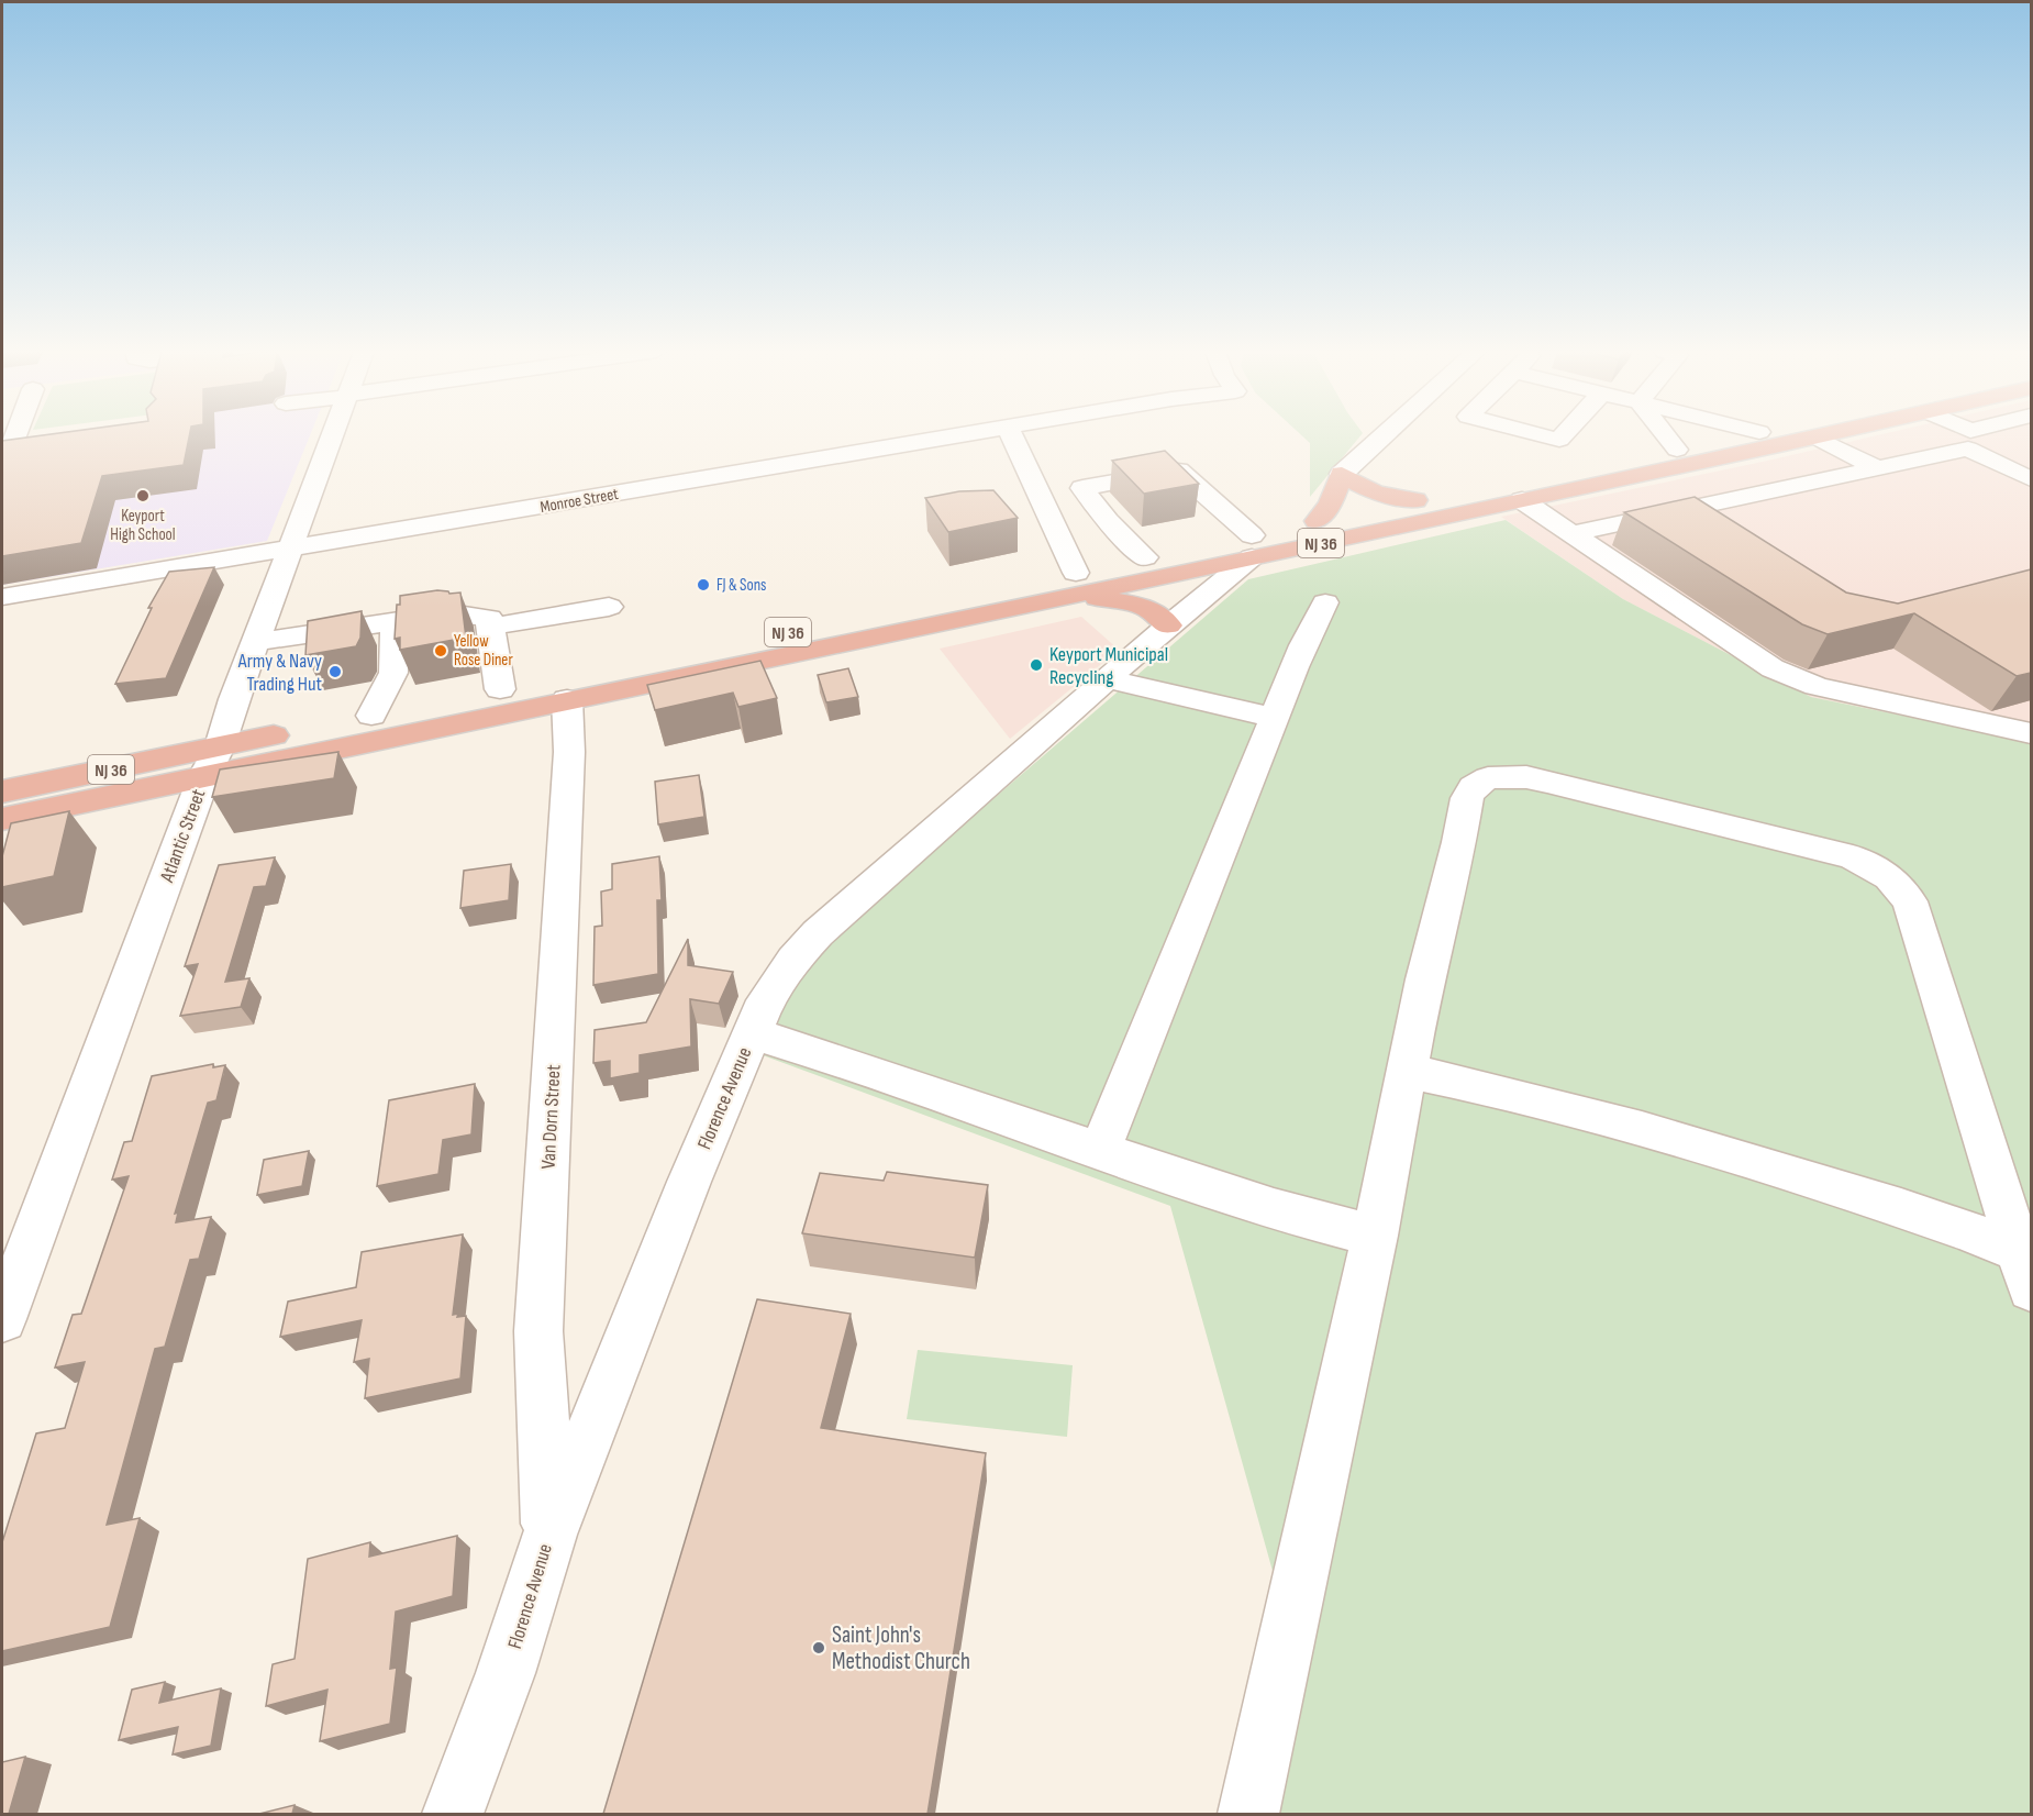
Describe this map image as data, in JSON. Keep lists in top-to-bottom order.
{
  "streets": {
    "highway": ["NJ 36"],
    "street": [
      "Monroe Street",
      "Atlantic Street",
      "Florence Avenue",
      "Van Dorn Street"
    ]
  },
  "crossings": [
    ["Monroe Street", "Atlantic Street"],
    ["NJ 36", "Atlantic Street"],
    ["NJ 36", "Florence Avenue"],
    ["NJ 36", "Van Dorn Street"],
    ["Florence Avenue", "Van Dorn Street"]
  ],
  "places": [
    "Keyport High School",
    "FJ & Sons",
    "Yellow Rose Diner",
    "Keyport Municipal Recycling",
    "Army & Navy Trading Hut",
    "Saint John's Methodist Church"
  ]
}
